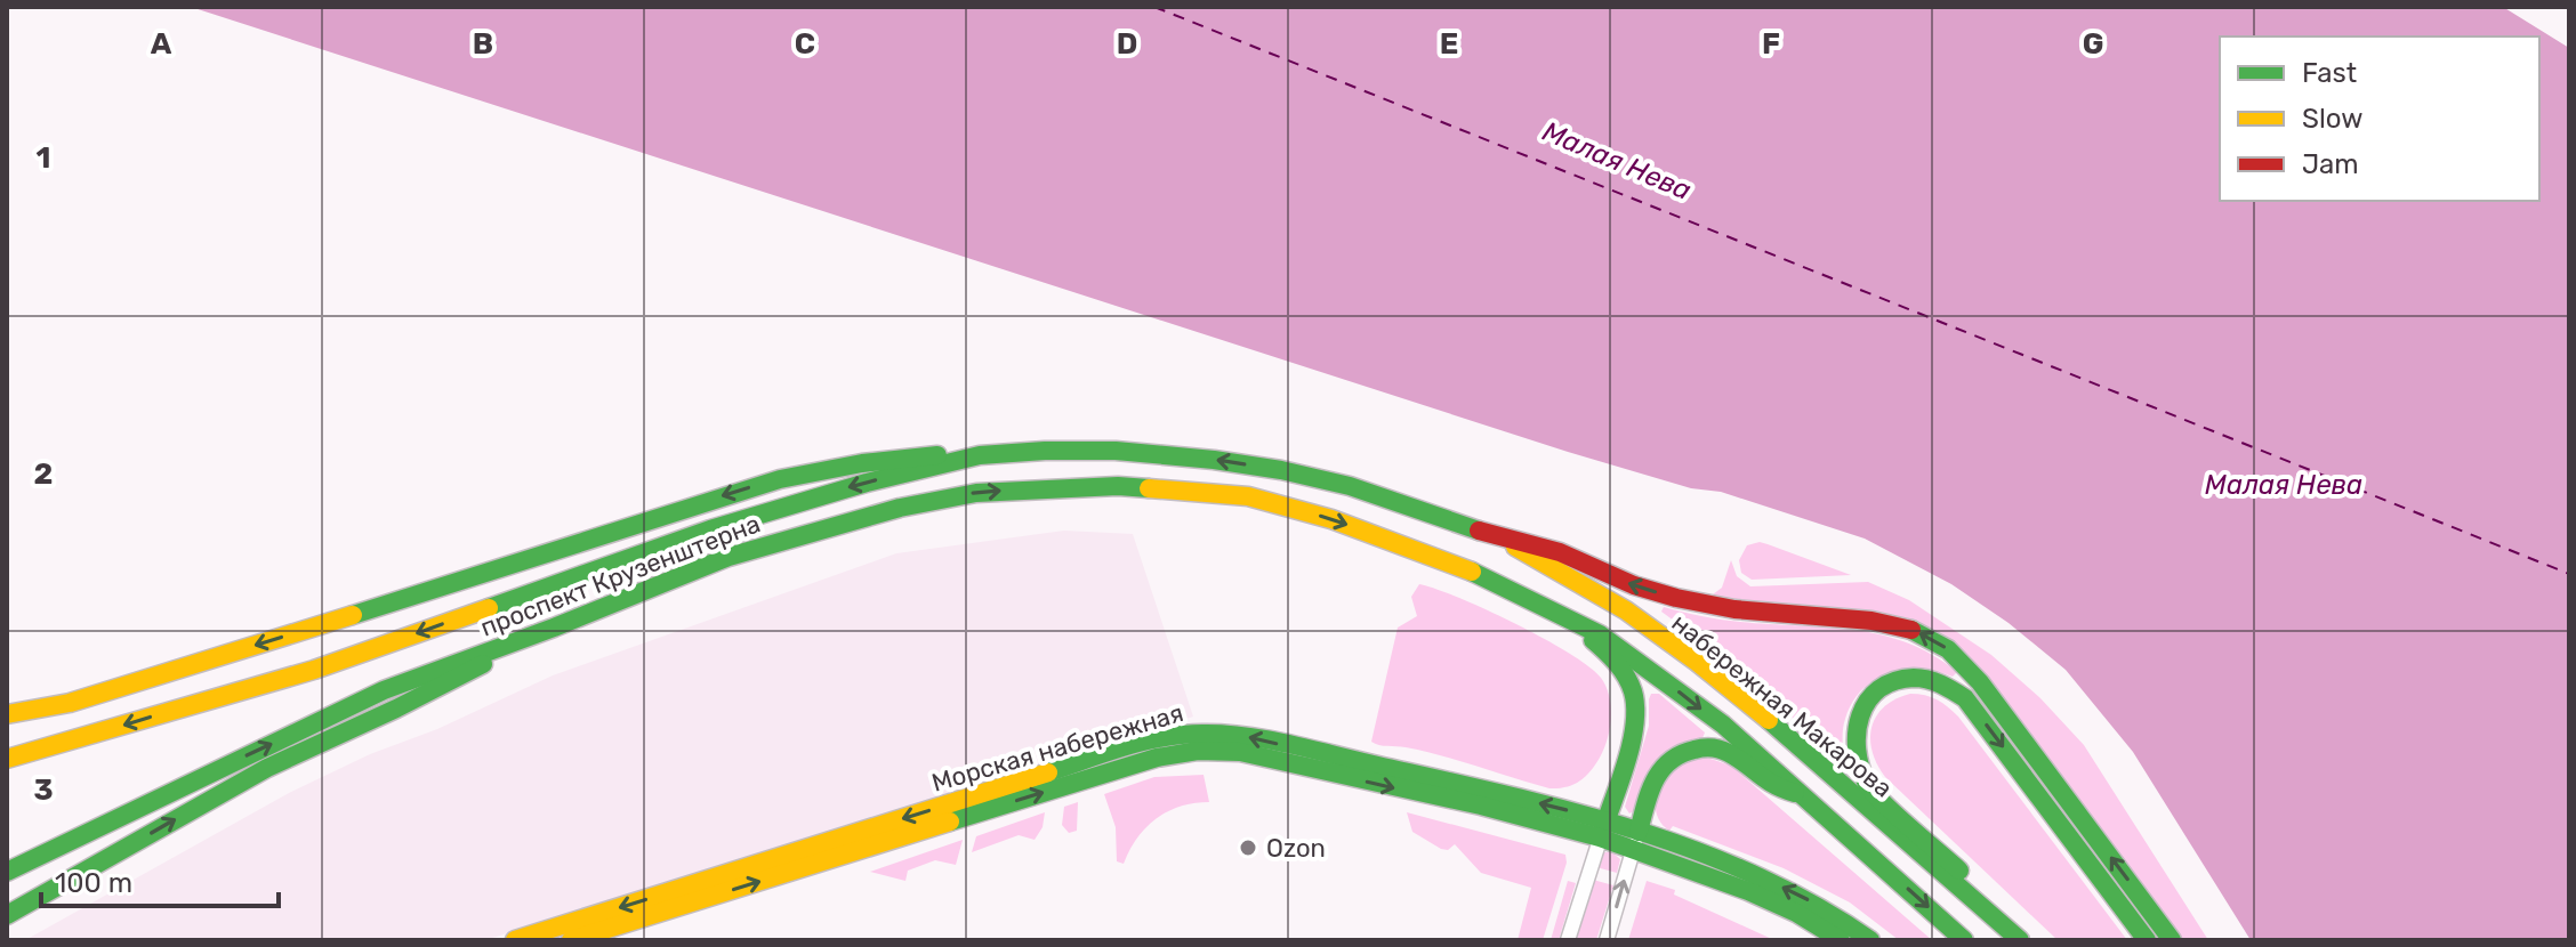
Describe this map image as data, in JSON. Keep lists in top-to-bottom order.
{
  "streets": {
    "main road": ["проспект Крузенштерна", "набережная Макарова", "Морская набережная"]
  },
  "crossings": [
    ["проспект Крузенштерна", "набережная Макарова"]
  ],
  "water": ["Малая Нева"],
  "places": ["Ozon"],
  "legend": ["Fast", "Slow", "Jam"],
  "scale_bar": "100 m",
  "grid": {
    "columns": [
      "A",
      "B",
      "C",
      "D",
      "E",
      "F",
      "G"
    ],
    "rows": ["1", "2", "3"]
  }
}
